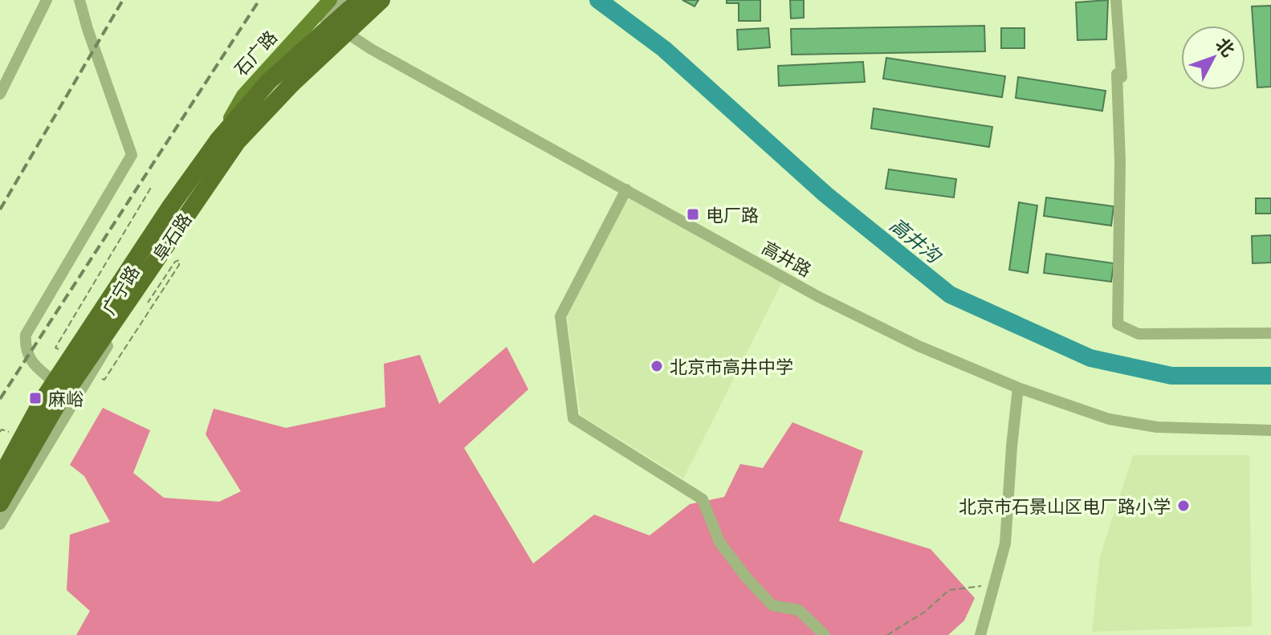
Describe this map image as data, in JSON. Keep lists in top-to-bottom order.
{
  "streets": {
    "highway": ["阜石路"],
    "main road": ["石广路"],
    "street": ["高井路", "广宁路"]
  },
  "crossings": [
    ["石广路", "阜石路"],
    ["阜石路", "广宁路"],
    ["高井路", "广宁路"]
  ],
  "water": ["高井沟"],
  "places": {
    "transit": ["电厂路", "麻峪"],
    "other": ["北京市高井中学", "北京市石景山区电厂路小学"]
  },
  "north": "top right"
}
